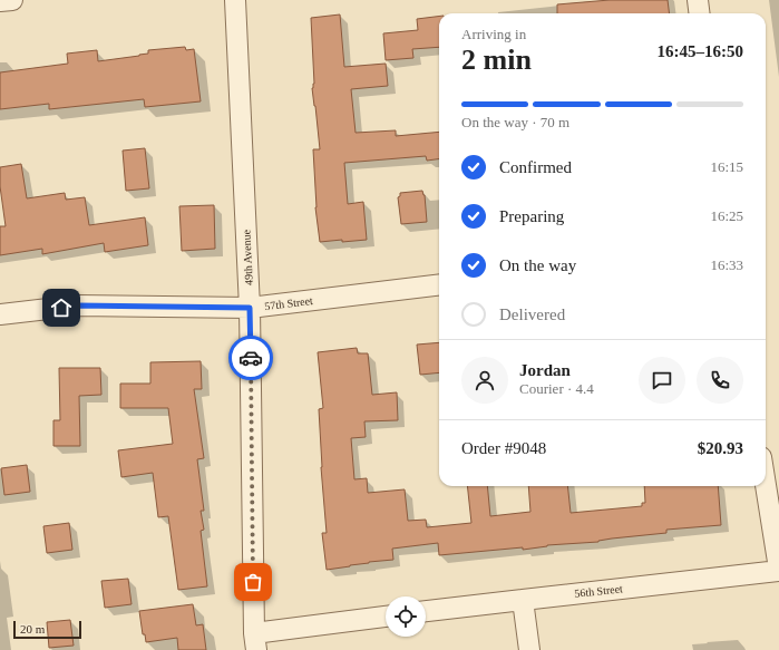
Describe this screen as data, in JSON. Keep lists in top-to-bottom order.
{
  "streets": {
    "street": ["49th Avenue", "57th Street", "56th Street"]
  },
  "crossings": [
    ["49th Avenue", "57th Street"]
  ],
  "scale_bar": "20 m",
  "page": {
    "heading": ["2 min", "Arriving in", "16:45–16:50"],
    "panel": [
      "Jordan",
      "Courier · 4.4",
      "Order #9048",
      "$20.93"
    ],
    "bar": "On the way · 70 m",
    "list": [
      ["Confirmed", "16:15"],
      ["Preparing", "16:25"],
      ["On the way", "16:33"],
      "Delivered"
    ],
    "scale": "20 m"
  }
}
